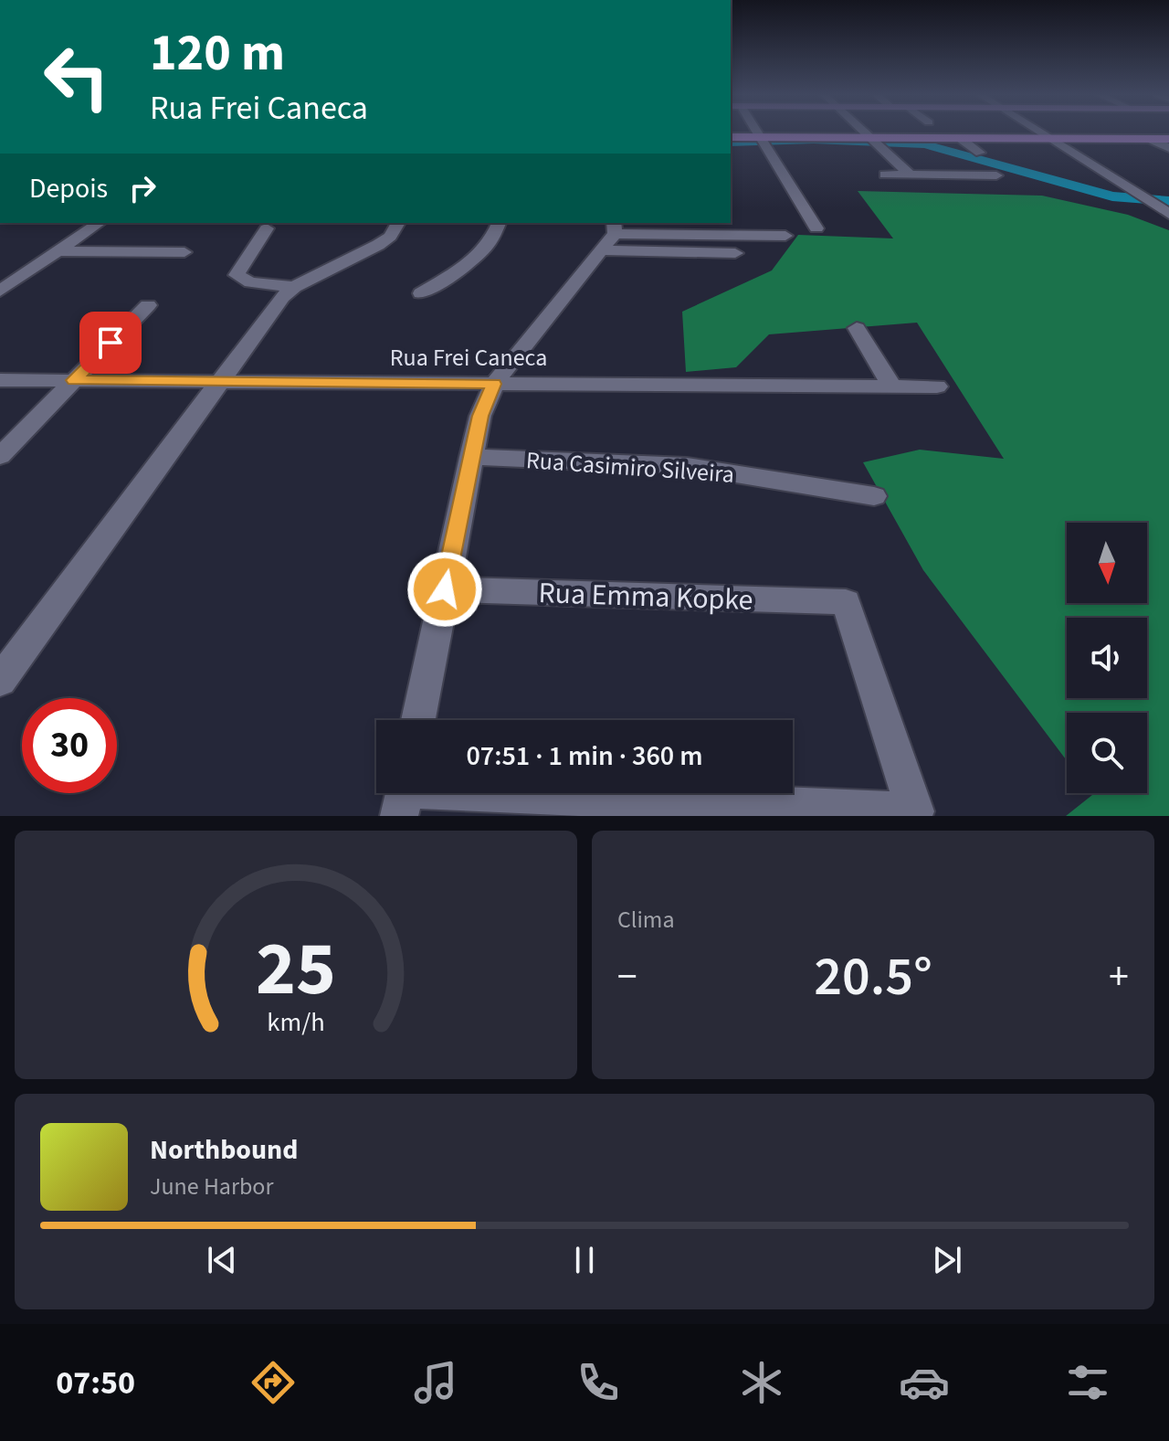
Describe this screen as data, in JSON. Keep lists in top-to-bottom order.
{
  "streets": {
    "street": ["Rua Frei Caneca", "Rua Casimiro Silveira", "Rua Emma Kopke"]
  },
  "north": "bottom",
  "page": {
    "turn": ["120 m", "Rua Frei Caneca"],
    "then": "Depois",
    "limit": "30",
    "trip": "07:51 · 1 min · 360 m",
    "tile": "Clima",
    "heat": ["−", "20.5°", "+"],
    "song": ["Northbound", "June Harbor"],
    "tabs": "07:50",
    "gauge": ["25", "km/h"]
  }
}
